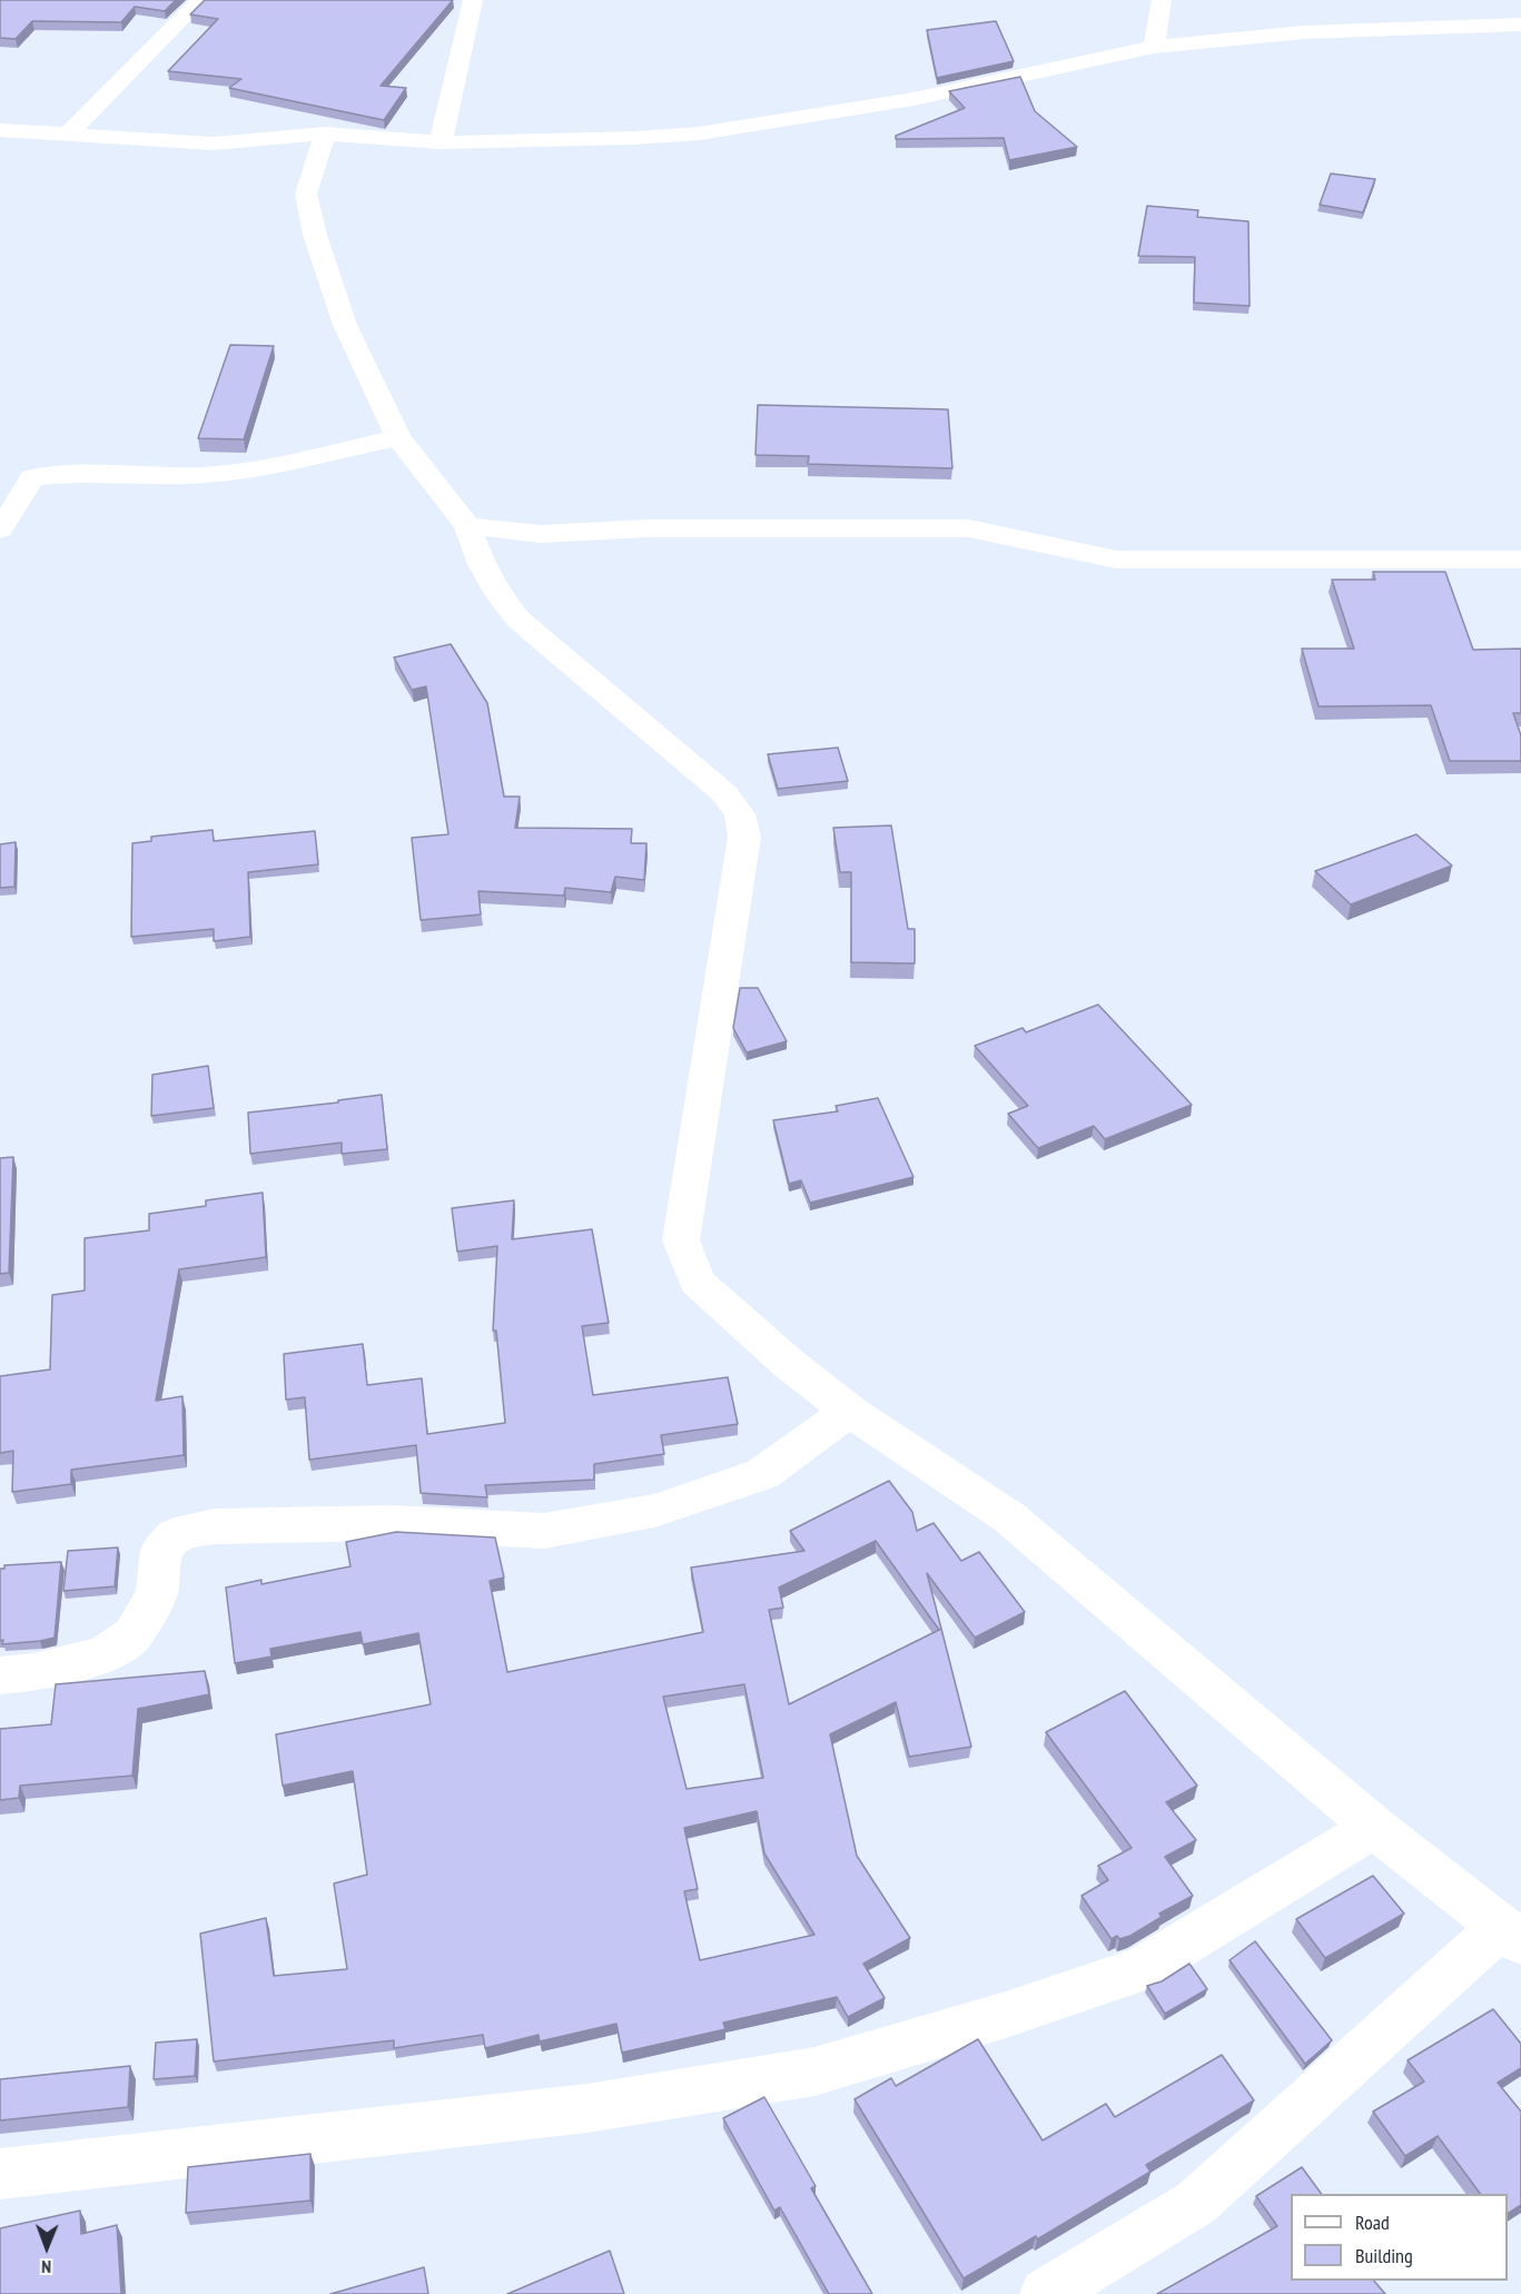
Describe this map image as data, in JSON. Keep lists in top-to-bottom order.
{
  "legend": ["Road", "Building"],
  "north": "bottom"
}
